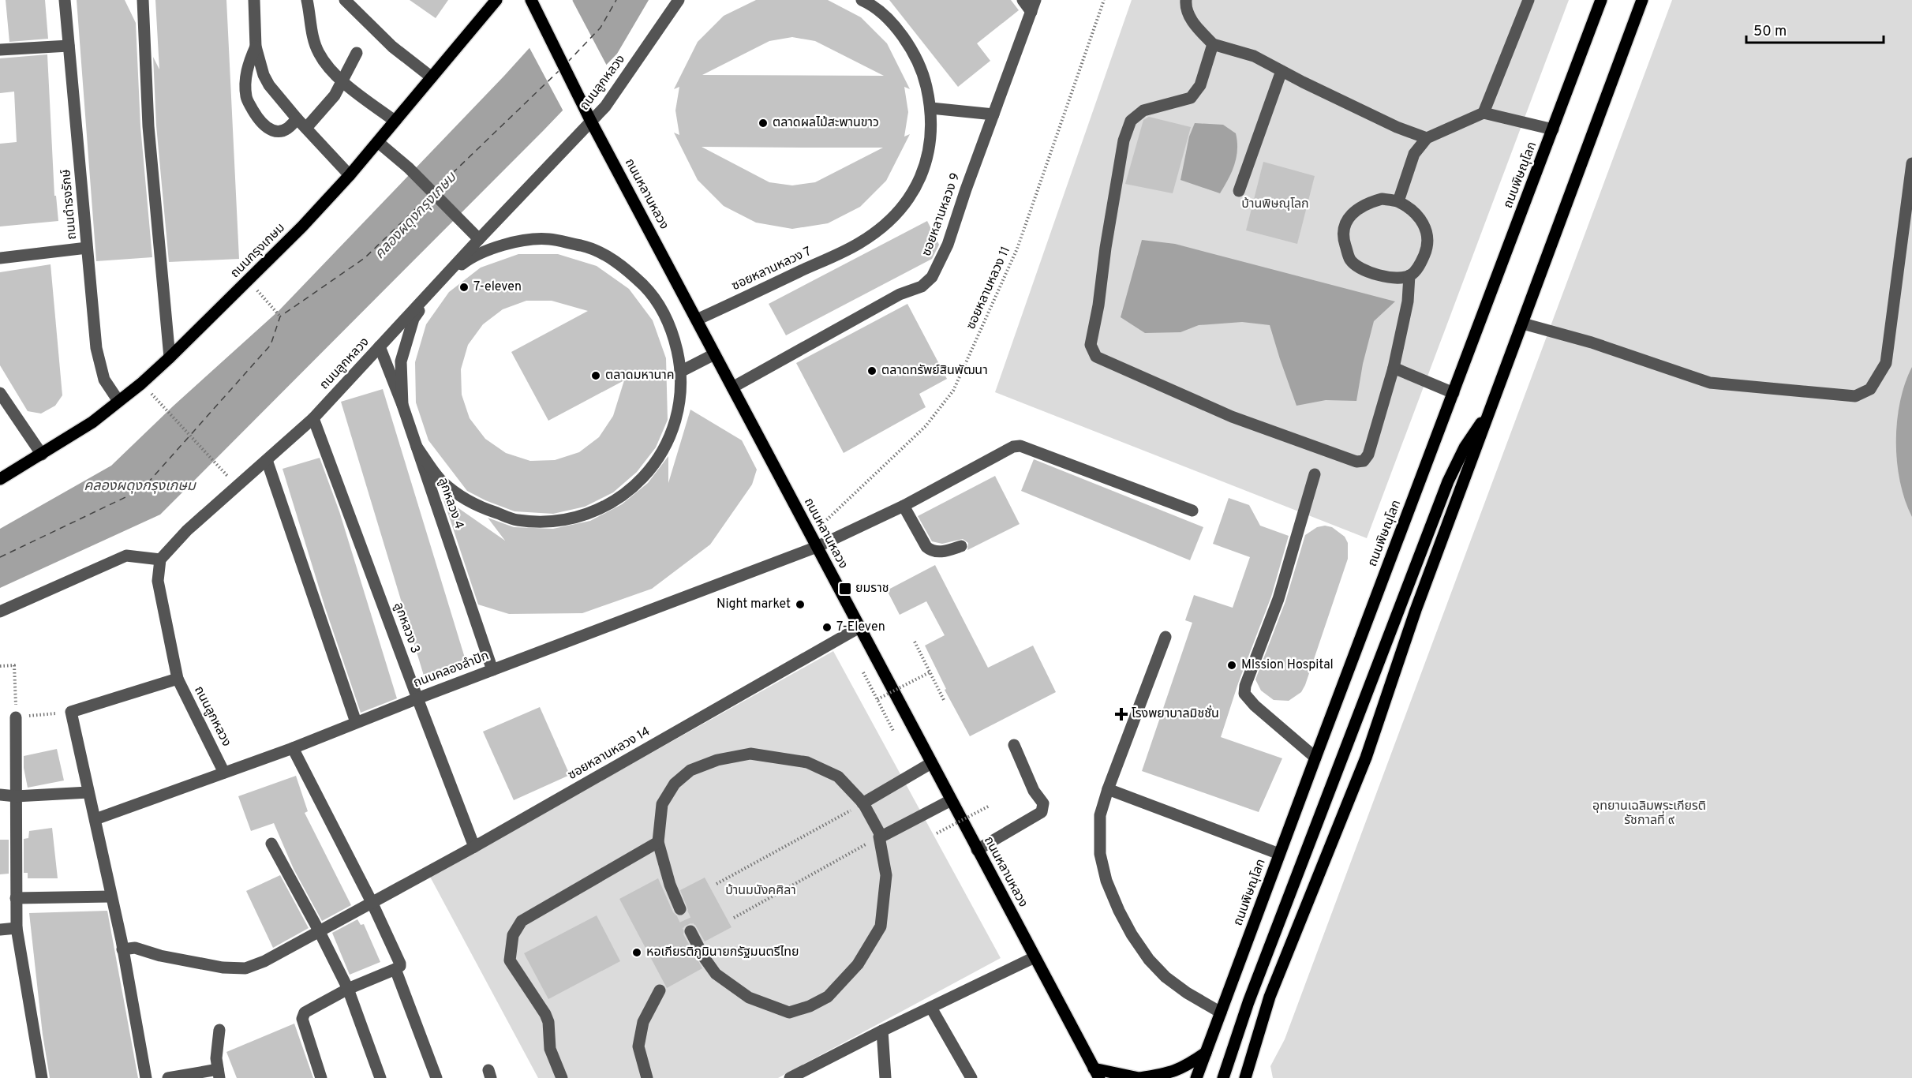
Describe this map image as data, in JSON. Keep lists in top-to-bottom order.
{
  "streets": {
    "main road": ["ถนนพิษณุโลก", "ถนนหลานหลวง", "ถนนกรุงเกษม"],
    "street": [
      "ถนนลูกหลวง",
      "ถนนดำรงรักษ์",
      "ซอยหลานหลวง 9",
      "ซอยหลานหลวง 7",
      "ลูกหลวง 4",
      "ลูกหลวง 3",
      "ถนนคลองลำปัก",
      "ซอยหลานหลวง 14"
    ],
    "path": ["ซอยหลานหลวง 11"]
  },
  "crossings": [
    ["ถนนลูกหลวง", "ถนนหลานหลวง"],
    ["ถนนลูกหลวง", "ลูกหลวง 4"],
    ["ถนนลูกหลวง", "ลูกหลวง 3"],
    ["ถนนลูกหลวง", "ถนนคลองลำปัก"],
    ["ถนนหลานหลวง", "ซอยหลานหลวง 9"],
    ["ถนนหลานหลวง", "ซอยหลานหลวง 7"],
    ["ถนนหลานหลวง", "ซอยหลานหลวง 11"],
    ["ถนนหลานหลวง", "ถนนคลองลำปัก"],
    ["ถนนหลานหลวง", "ซอยหลานหลวง 14"],
    ["ถนนดำรงรักษ์", "ถนนกรุงเกษม"],
    ["ลูกหลวง 4", "ถนนคลองลำปัก"],
    ["ลูกหลวง 3", "ถนนคลองลำปัก"],
    ["ลูกหลวง 3", "ซอยหลานหลวง 14"]
  ],
  "water": ["คลองผดุงกรุงเกษม"],
  "parks": ["บ้านพิษณุโลก", "อุทยานเฉลิมพระเกียรติ รัชกาลที่ ๙", "บ้านมนังคศิลา"],
  "places": {
    "other": [
      "ตลาดผลไม้สะพานขาว",
      "7-eleven",
      "ตลาดทรัพย์สินพัฒนา",
      "ตลาดมหานาค",
      "Night market",
      "7-Eleven",
      "MIssion Hospital",
      "หอเกียรติภูมินายกรัฐมนตรีไทย"
    ],
    "transit": ["ยมราช"],
    "health": ["โรงพยาบาลมิชชั่น"]
  },
  "scale_bar": "50 m"
}
